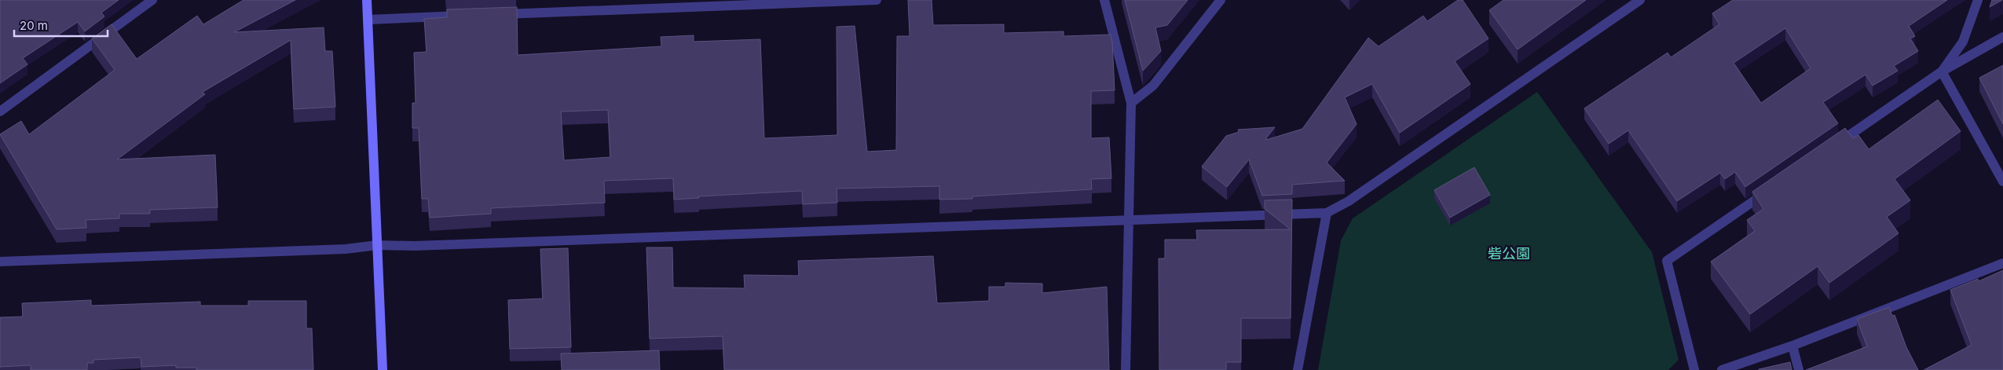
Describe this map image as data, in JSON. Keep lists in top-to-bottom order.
{
  "parks": ["砦公園"],
  "scale_bar": "20 m"
}
